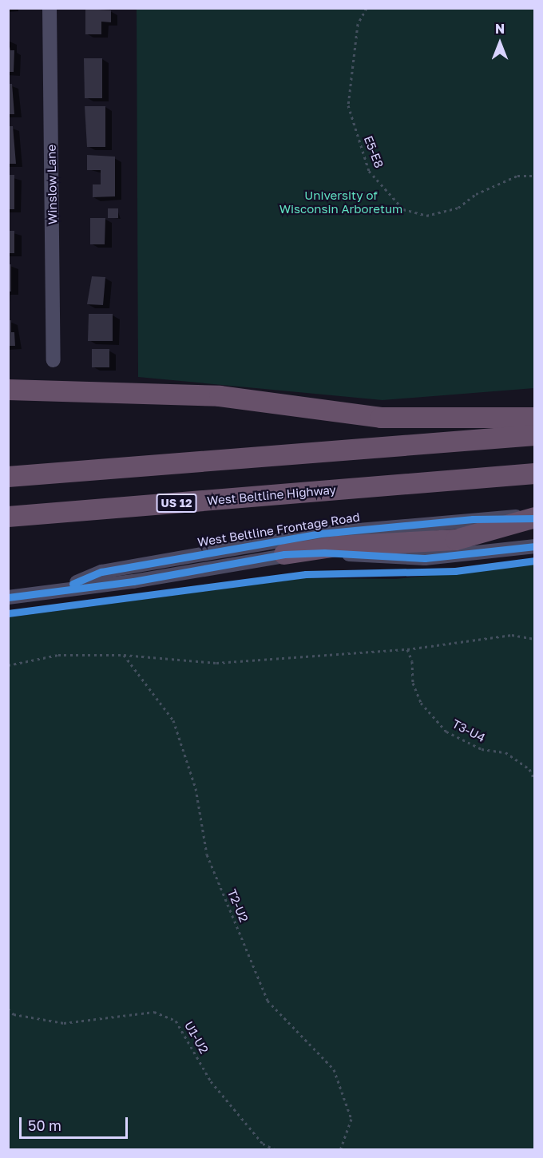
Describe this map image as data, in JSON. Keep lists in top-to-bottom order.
{
  "streets": {
    "highway": ["West Beltline Highway", "US 12"],
    "street": ["Winslow Lane", "West Beltline Frontage Road"],
    "path": [
      "E5-E8",
      "T3-U4",
      "T2-U2",
      "U1-U2"
    ]
  },
  "parks": ["University of Wisconsin Arboretum"],
  "scale_bar": "50 m",
  "north": "top"
}
